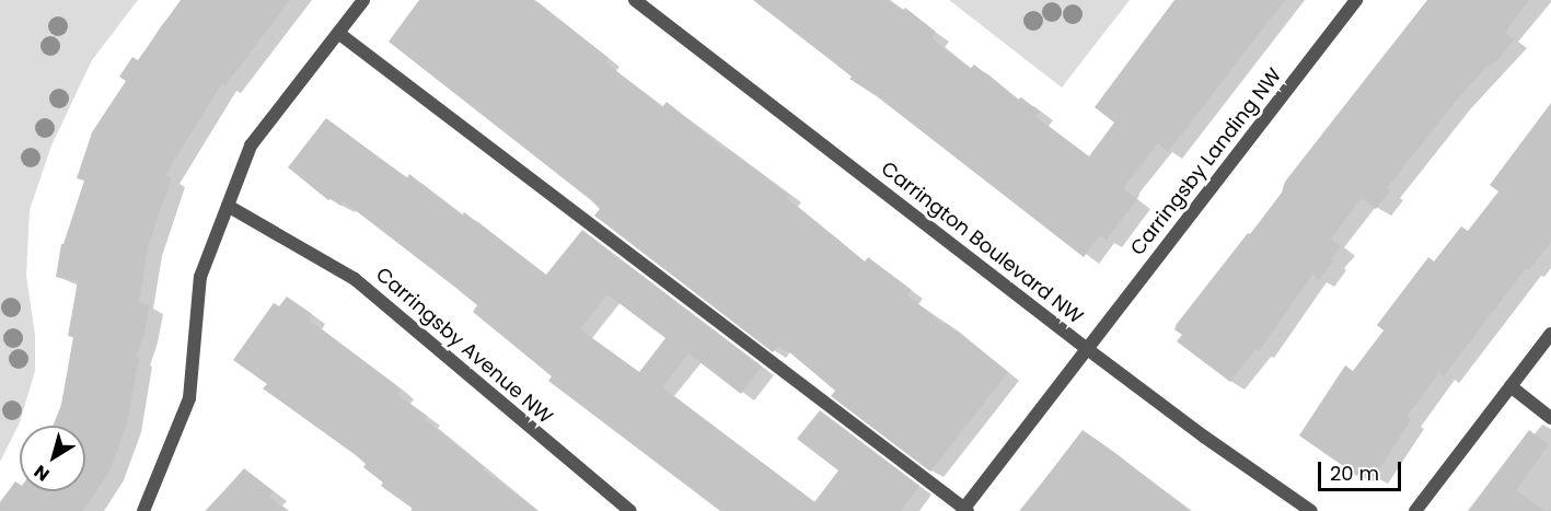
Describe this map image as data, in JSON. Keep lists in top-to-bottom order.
{
  "streets": {
    "street": ["Carringsby Landing NW", "Carrington Boulevard NW", "Carringsby Avenue NW"]
  },
  "crossings": [
    ["Carringsby Landing NW", "Carrington Boulevard NW"]
  ],
  "scale_bar": "20 m",
  "north": "bottom left"
}
